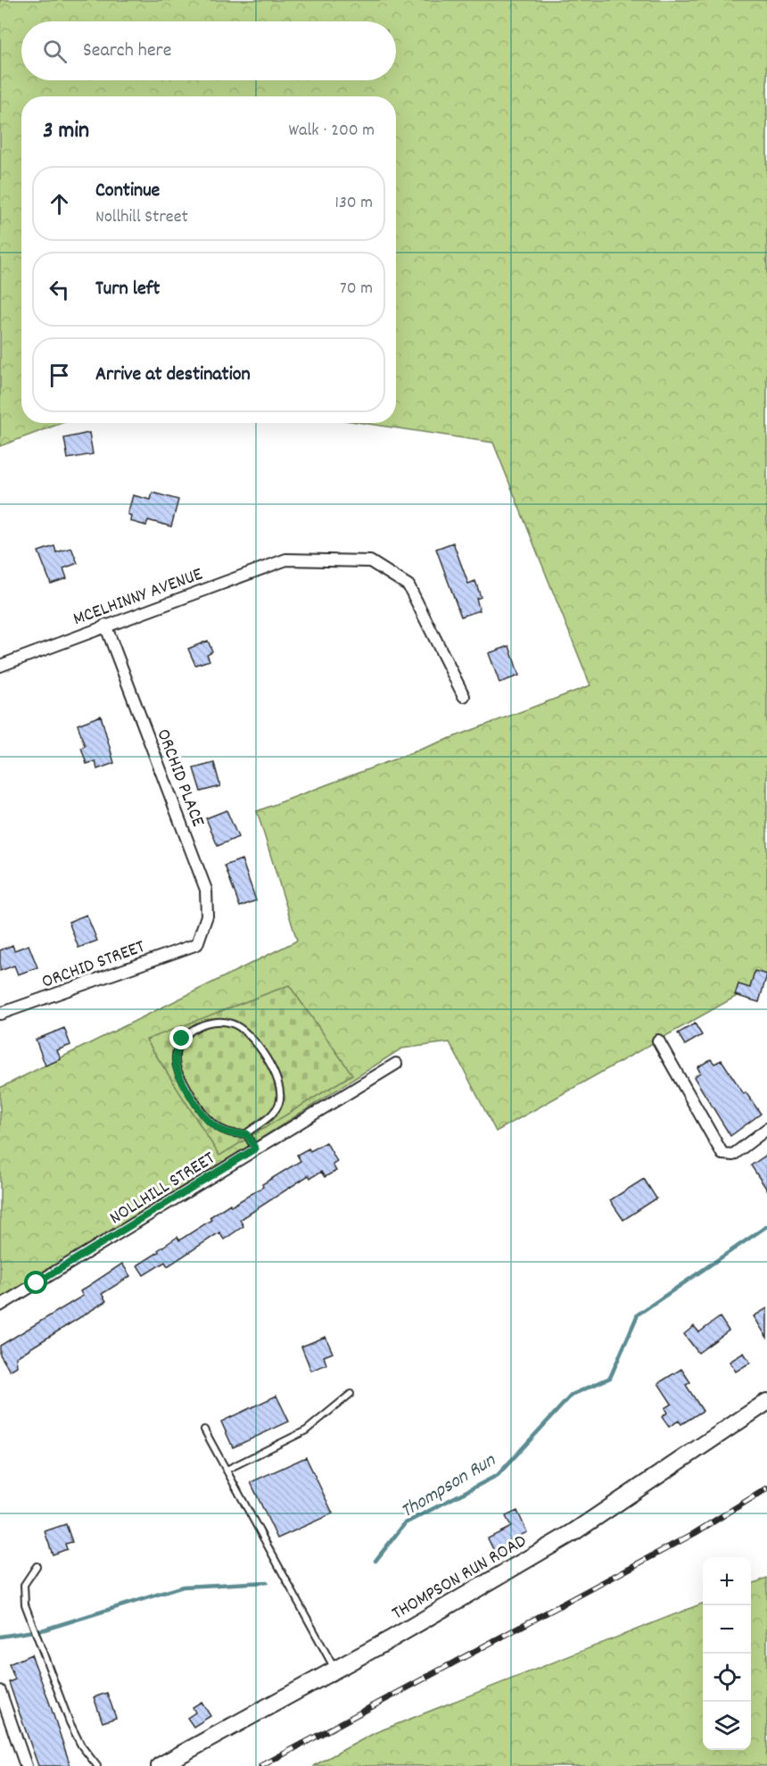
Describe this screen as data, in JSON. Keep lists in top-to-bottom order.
{
  "streets": {
    "street": [
      "MCELHINNY AVENUE",
      "ORCHID PLACE",
      "ORCHID STREET",
      "NOLLHILL STREET",
      "THOMPSON RUN ROAD"
    ]
  },
  "crossings": [
    ["MCELHINNY AVENUE", "ORCHID PLACE"],
    ["ORCHID PLACE", "ORCHID STREET"]
  ],
  "water": ["Thompson Run"],
  "page": {
    "search": "Search here",
    "heading": ["3 min", "Walk · 200 m"],
    "list": [
      ["Continue", "Nollhill Street", "130 m"],
      ["Turn left", "70 m"],
      "Arrive at destination"
    ],
    "map_buttons": ["+", "−"]
  }
}
